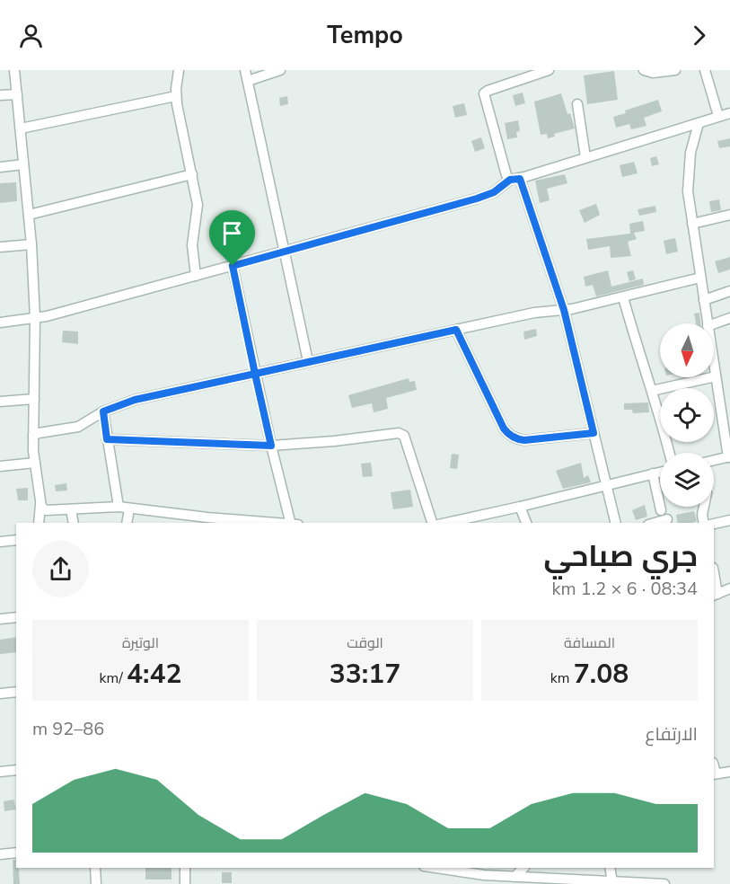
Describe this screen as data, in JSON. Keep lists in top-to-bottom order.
{
  "north": "bottom",
  "page": {
    "header": "Tempo",
    "heading": ["جري صباحي", "08:34 · 6 × 1.2 km"],
    "stats": [
      ["المسافة", "7.08 km"],
      ["الوقت", "33:17"],
      ["الوتيرة", "4:42 /km"]
    ],
    "chart": ["الارتفاع", "86–92 m"]
  }
}
